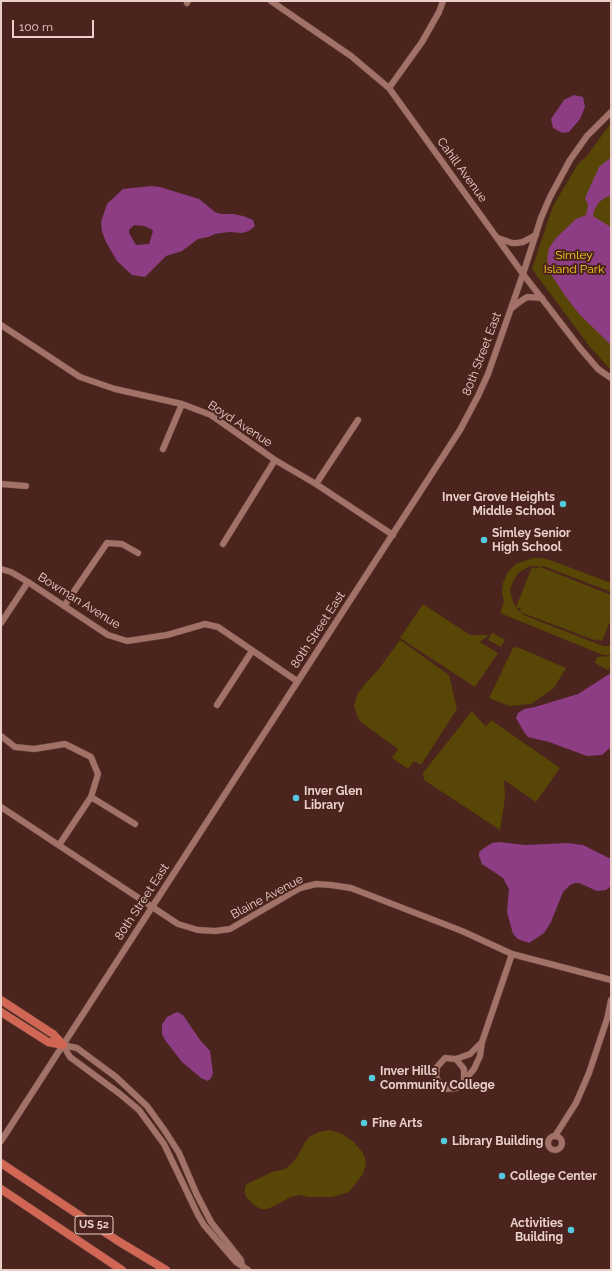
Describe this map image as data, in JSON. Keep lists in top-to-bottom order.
{
  "streets": {
    "highway": ["US 52"],
    "street": [
      "Cahill Avenue",
      "80th Street East",
      "Boyd Avenue",
      "Bowman Avenue",
      "Blaine Avenue"
    ]
  },
  "crossings": [
    ["Cahill Avenue", "80th Street East"],
    ["80th Street East", "Boyd Avenue"],
    ["80th Street East", "Bowman Avenue"],
    ["80th Street East", "Blaine Avenue"]
  ],
  "parks": ["Simley Island Park"],
  "places": [
    "Inver Grove Heights Middle School",
    "Simley Senior High School",
    "Inver Glen Library",
    "Inver Hills Community College",
    "Fine Arts",
    "Library Building",
    "College Center",
    "Activities Building"
  ],
  "scale_bar": "100 m"
}
